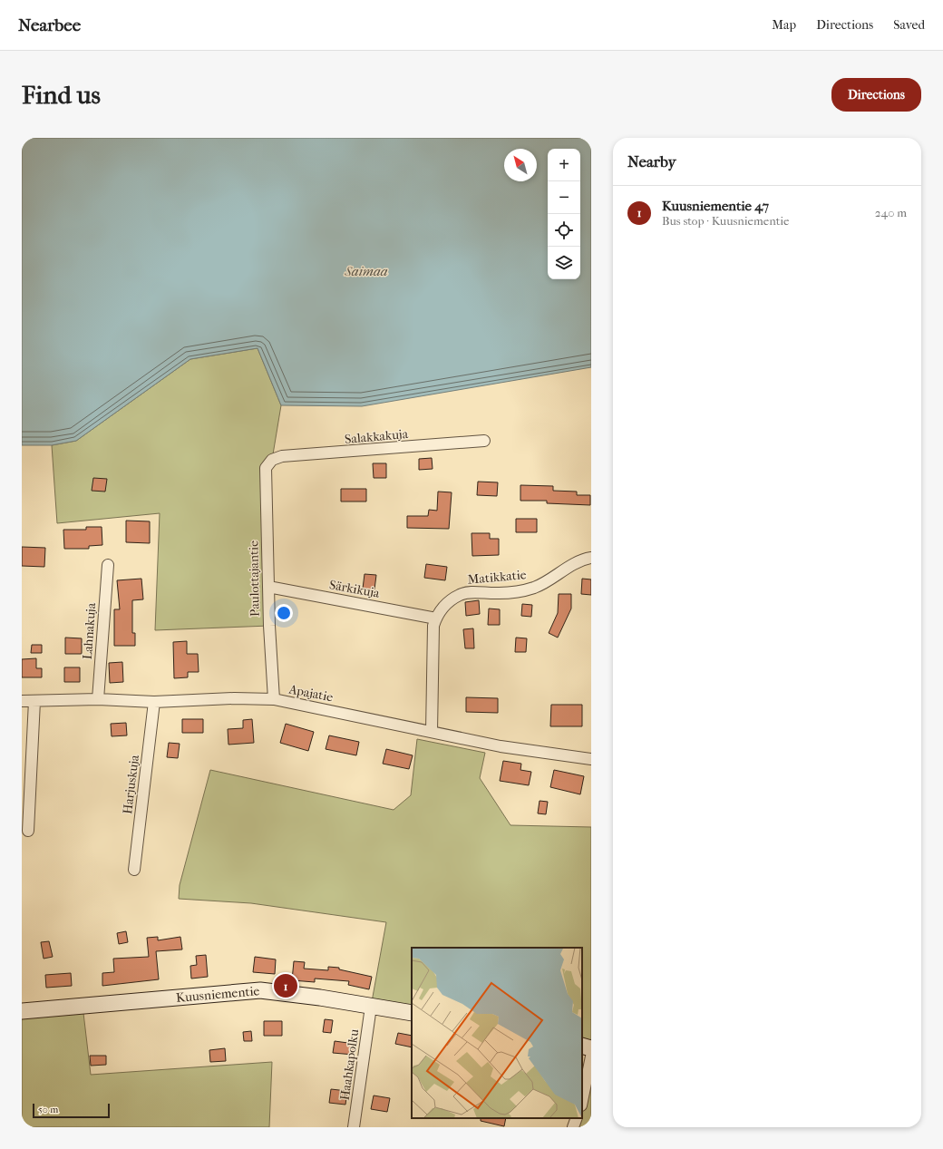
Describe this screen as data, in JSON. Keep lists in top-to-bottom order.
{
  "streets": {
    "street": [
      "Salakkakuja",
      "Matikkatie",
      "Paulottajantie",
      "Särkikuja",
      "Lahnakuja",
      "Apajatie",
      "Harjuskuja",
      "Kuusniementie",
      "Haahkapolku"
    ]
  },
  "crossings": [
    ["Salakkakuja", "Paulottajantie"],
    ["Matikkatie", "Särkikuja"],
    ["Matikkatie", "Apajatie"],
    ["Paulottajantie", "Särkikuja"],
    ["Paulottajantie", "Apajatie"],
    ["Lahnakuja", "Apajatie"],
    ["Apajatie", "Harjuskuja"],
    ["Kuusniementie", "Haahkapolku"]
  ],
  "water": ["Saimaa"],
  "scale_bar": "50 m",
  "north": "top left",
  "page": {
    "header": "Nearbee",
    "nav": ["Map", "Directions", "Saved"],
    "buttons": "Directions",
    "title": "Find us",
    "heading": "Nearby",
    "map_buttons": ["+", "−"],
    "list": [
      {
        "mark": "1",
        "name": "Kuusniementie 47",
        "note": "Bus stop · Kuusniementie",
        "value": "240 m"
      }
    ],
    "pins": "1",
    "scale": "50 m"
  }
}
